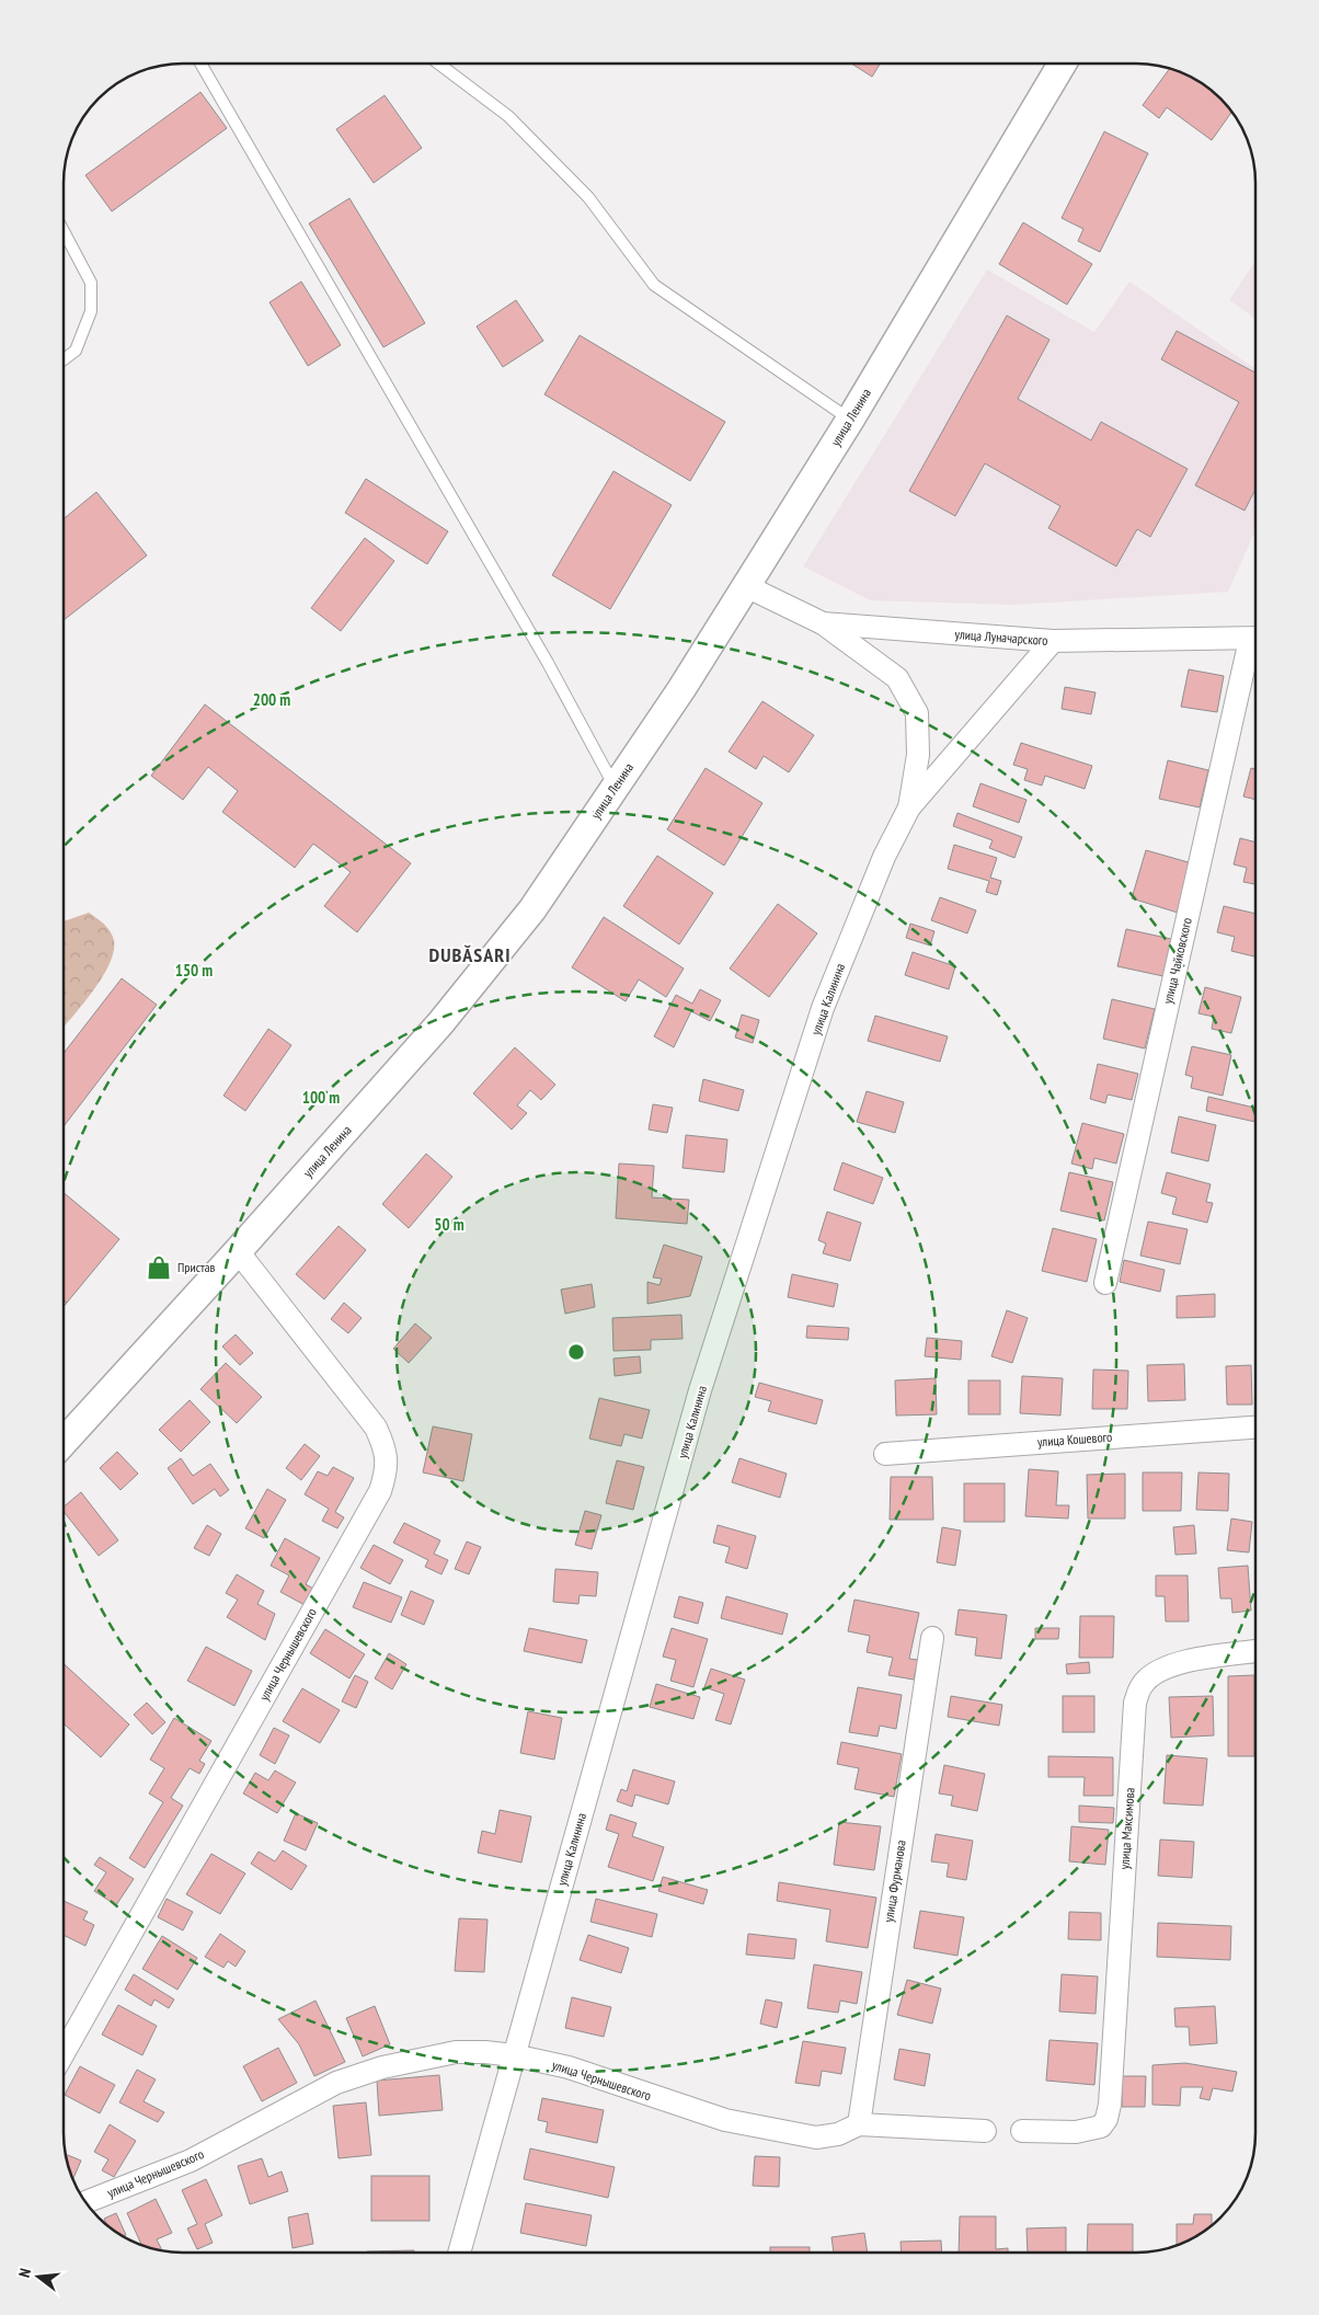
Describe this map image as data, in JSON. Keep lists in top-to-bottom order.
{
  "streets": {
    "street": [
      "улица Ленина",
      "улица Луначарского",
      "улица Чайковского",
      "улица Калинина",
      "улица Кошевого",
      "улица Чернышевского",
      "улица Максимова",
      "улица Фурманова"
    ]
  },
  "crossings": [
    ["улица Ленина", "улица Луначарского"],
    ["улица Ленина", "улица Чернышевского"],
    ["улица Луначарского", "улица Калинина"],
    ["улица Калинина", "улица Чернышевского"],
    ["улица Чернышевского", "улица Фурманова"]
  ],
  "districts": ["DUBĂSARI"],
  "places": {
    "shop": ["Пристав"]
  },
  "north": "left",
  "rings": [
    "200 m",
    "150 m",
    "100 m",
    "50 m"
  ]
}
